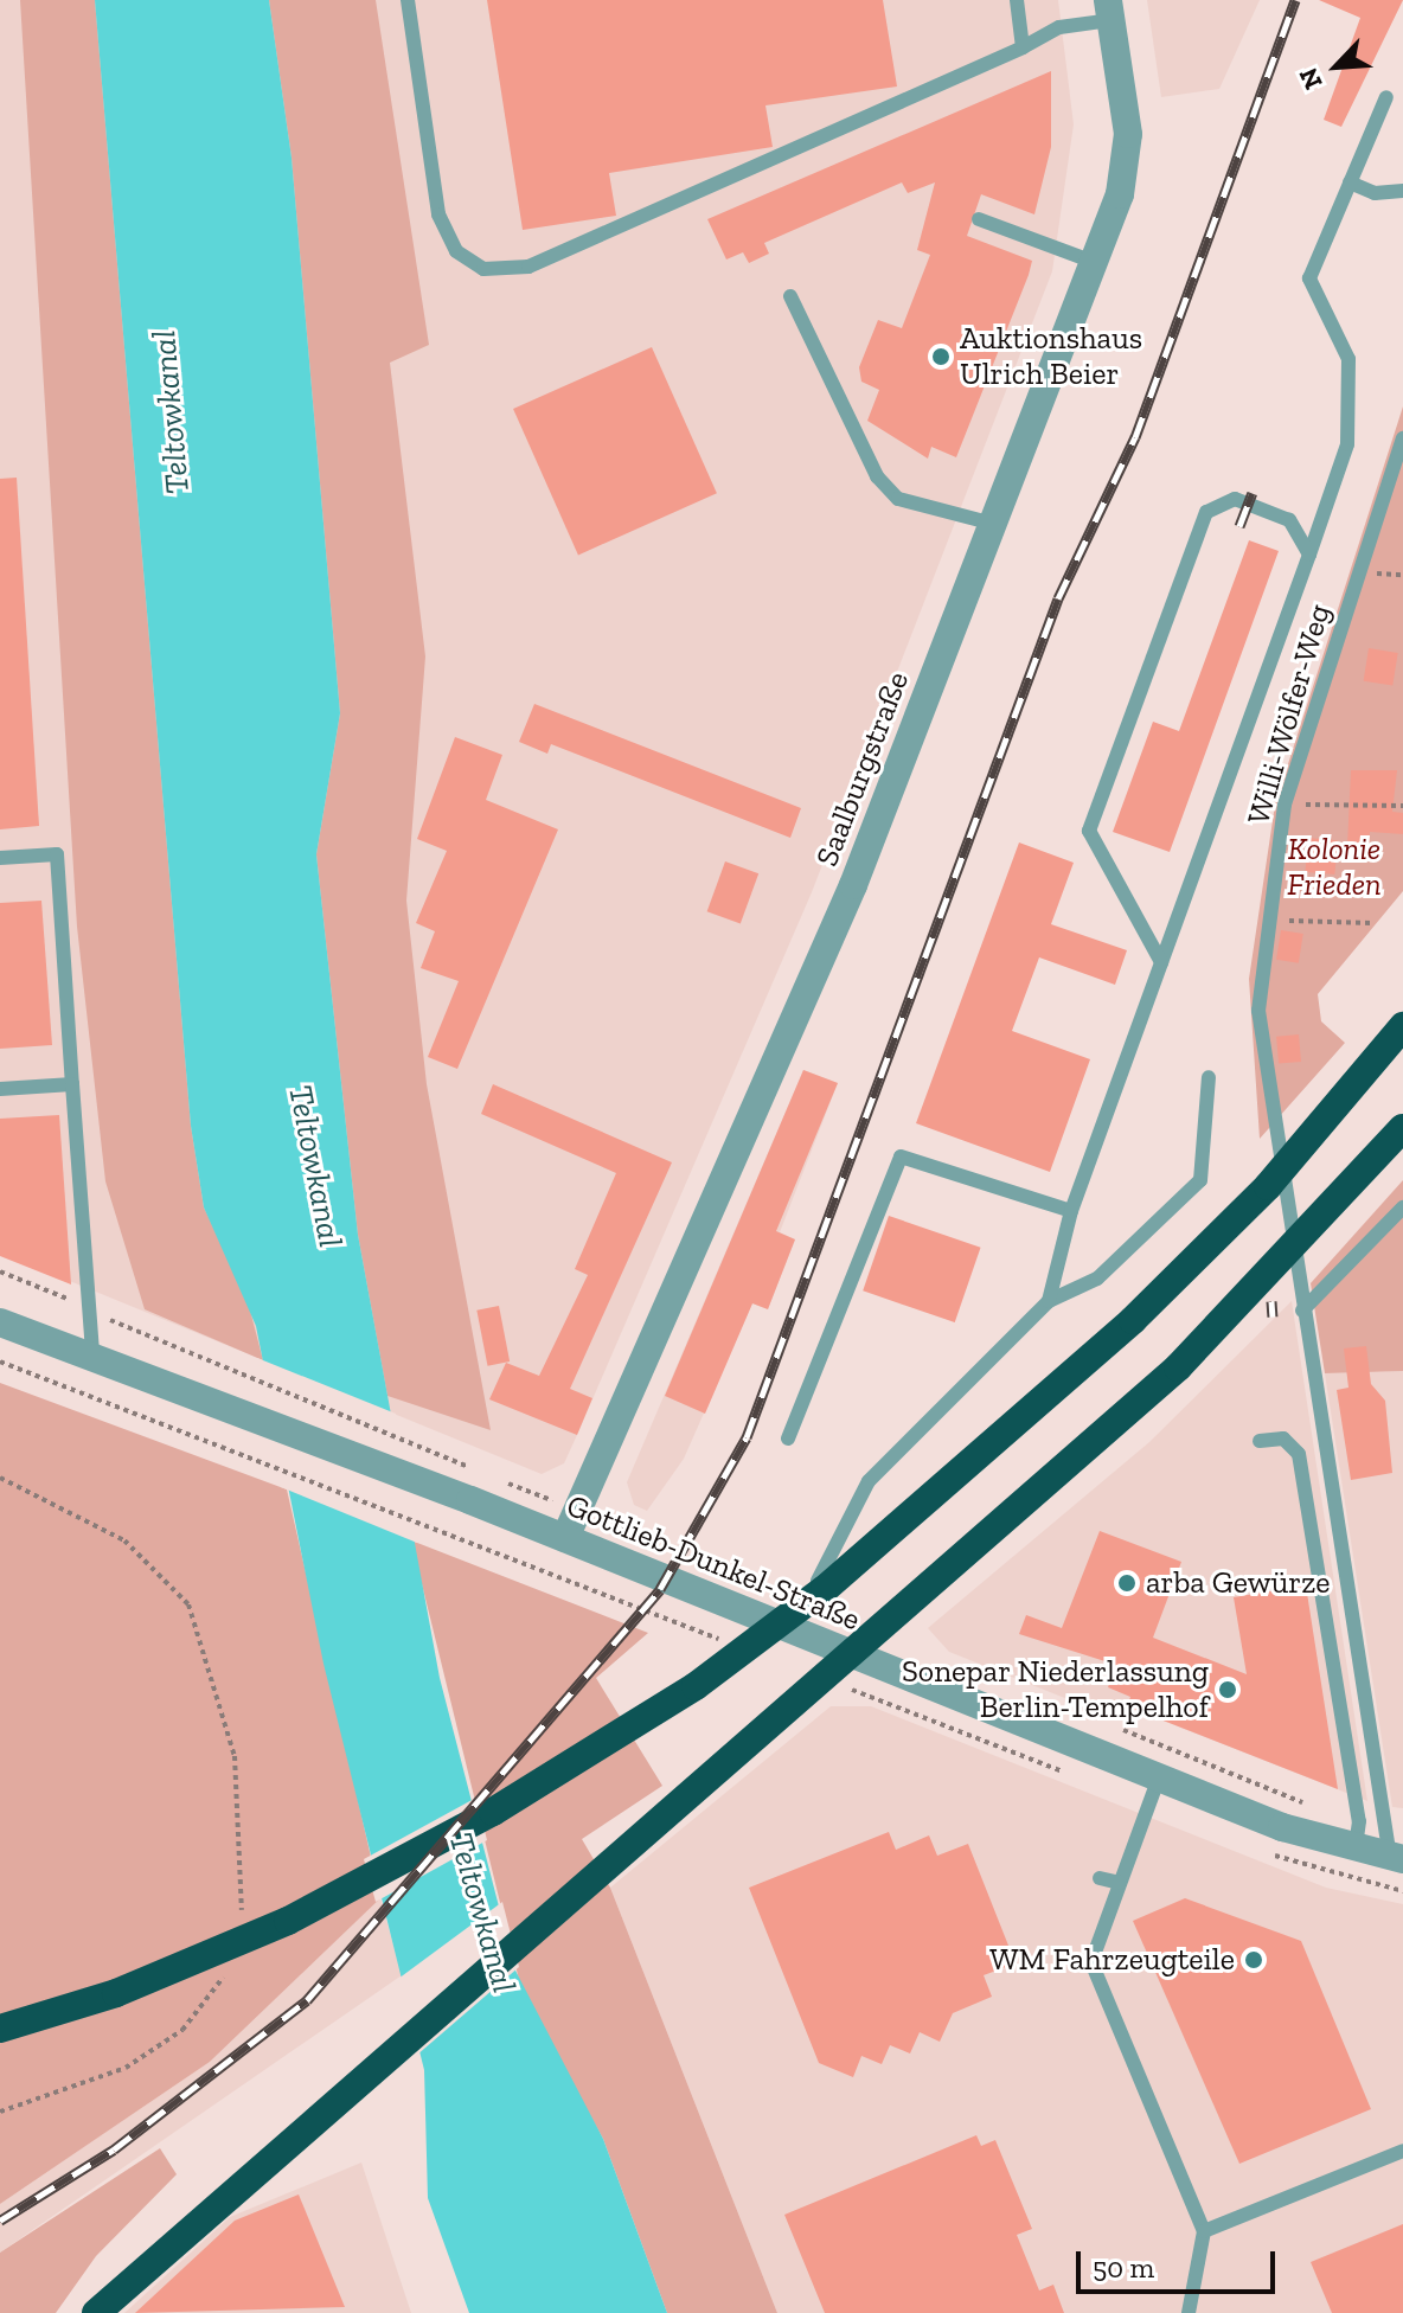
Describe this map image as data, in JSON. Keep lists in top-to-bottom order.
{
  "streets": {
    "street": ["Saalburgstraße", "Gottlieb-Dunkel-Straße"],
    "lane": ["Willi-Wölfer-Weg"]
  },
  "crossings": [
    ["Willi-Wölfer-Weg", "Gottlieb-Dunkel-Straße"],
    ["Saalburgstraße", "Gottlieb-Dunkel-Straße"]
  ],
  "water": ["Teltowkanal"],
  "parks": ["Kolonie Frieden"],
  "places": [
    "Auktionshaus Ulrich Beier",
    "arba Gewürze",
    "Sonepar Niederlassung Berlin-Tempelhof",
    "WM Fahrzeugteile"
  ],
  "scale_bar": "50 m",
  "north": "bottom left"
}
